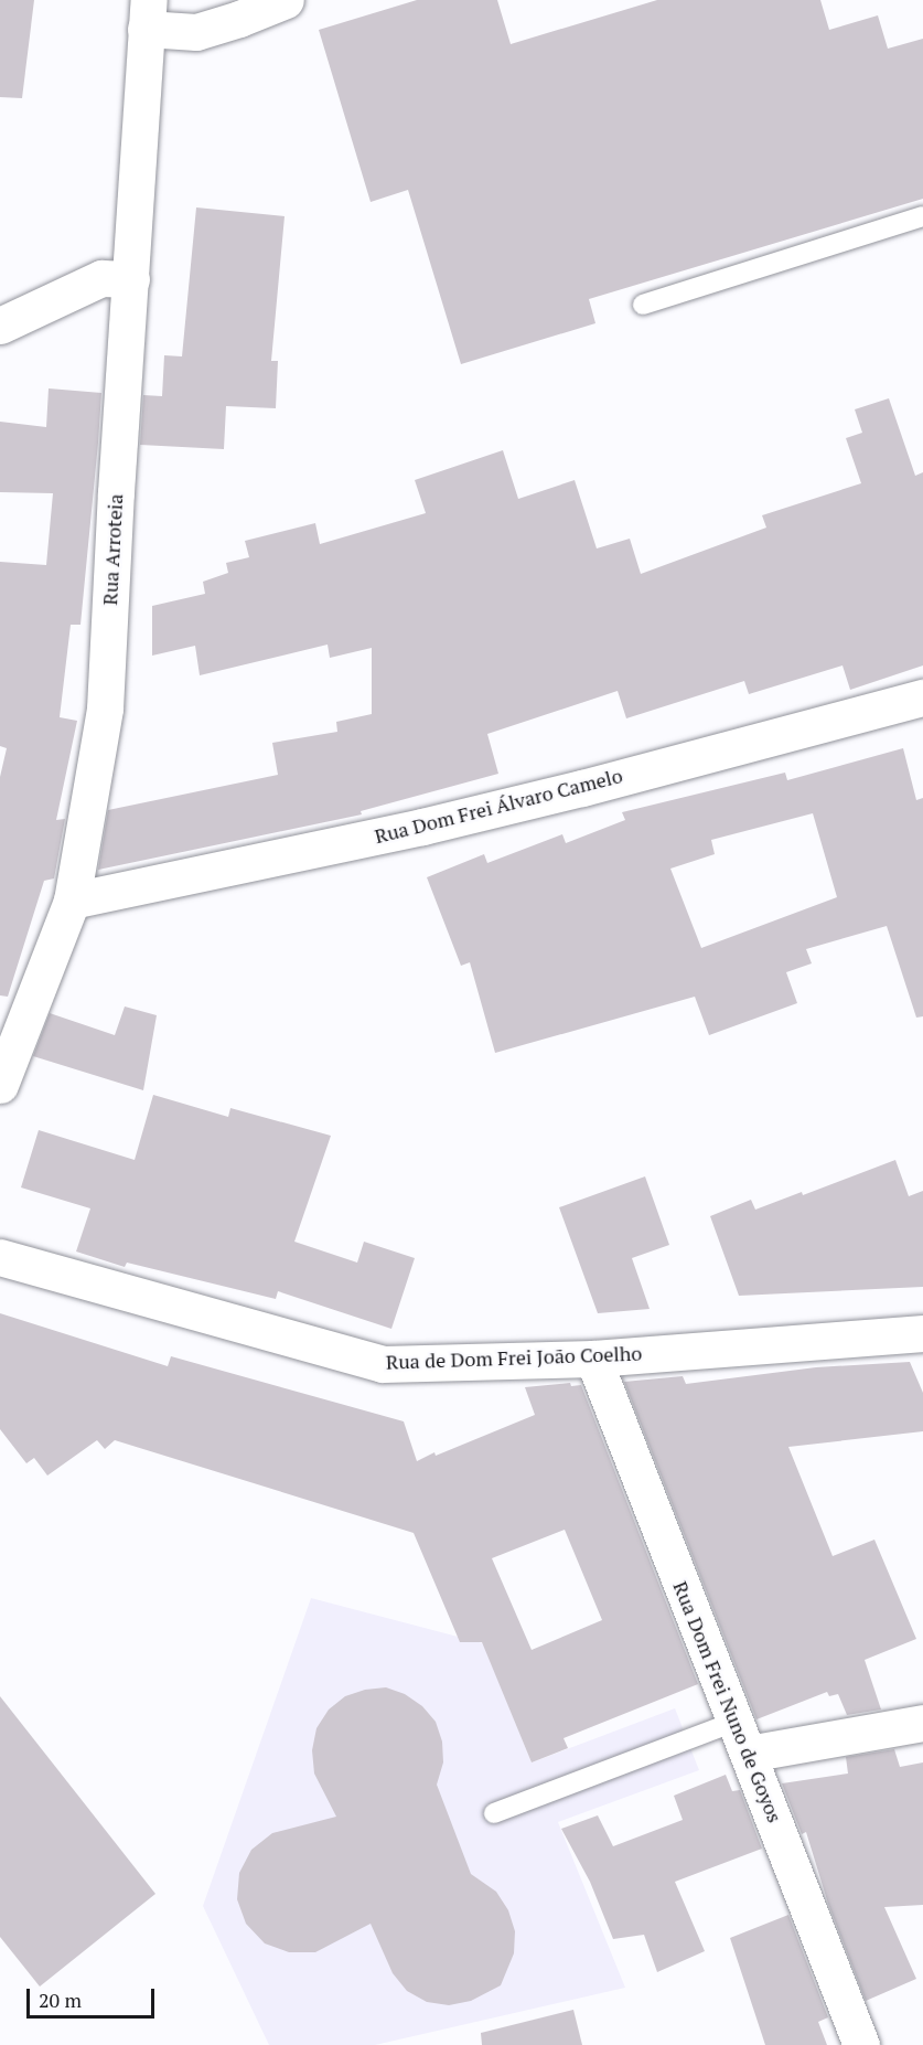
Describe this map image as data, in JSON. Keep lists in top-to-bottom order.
{
  "streets": {
    "street": [
      "Rua Arroteia",
      "Rua Dom Frei Álvaro Camelo",
      "Rua de Dom Frei João Coelho",
      "Rua Dom Frei Nuno de Goyos"
    ]
  },
  "crossings": [
    ["Rua Arroteia", "Rua Dom Frei Álvaro Camelo"],
    ["Rua de Dom Frei João Coelho", "Rua Dom Frei Nuno de Goyos"]
  ],
  "scale_bar": "20 m"
}
